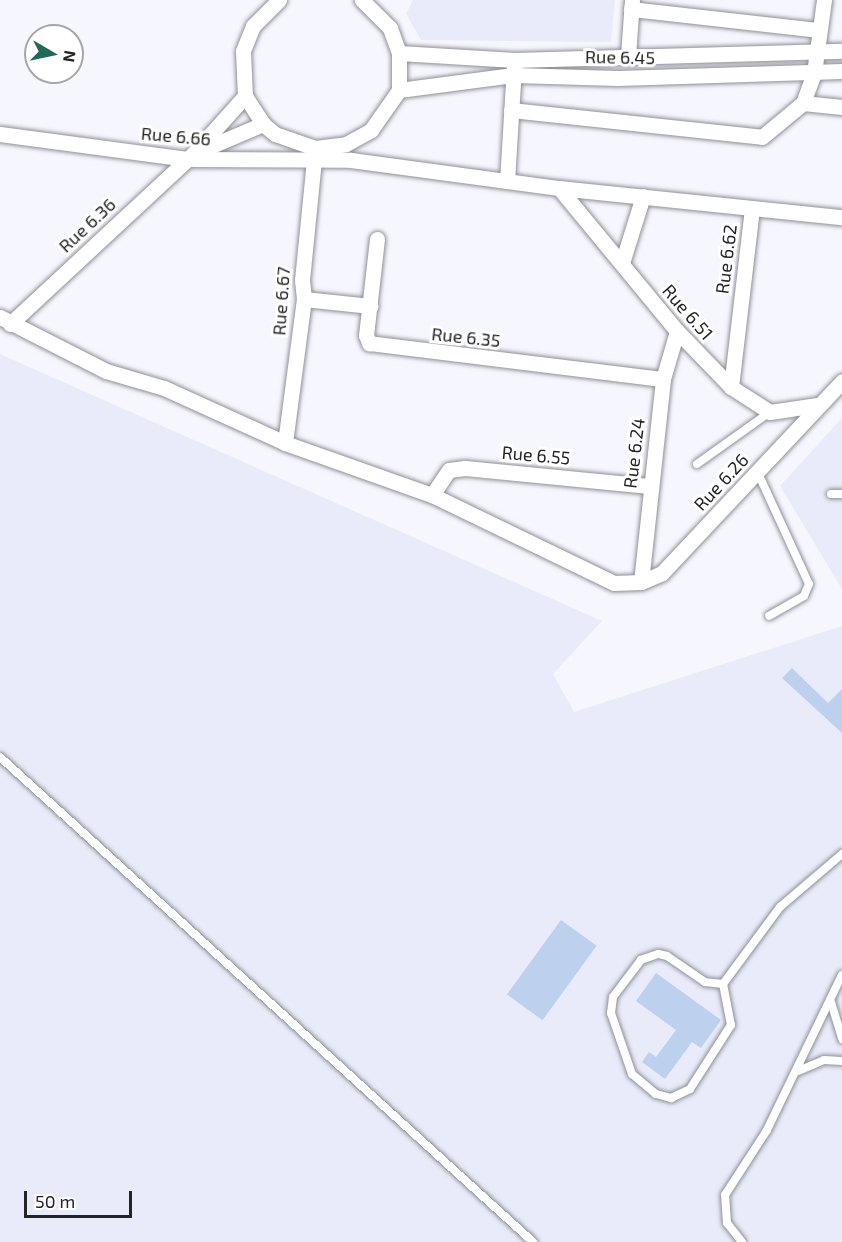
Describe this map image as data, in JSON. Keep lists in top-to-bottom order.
{
  "streets": {
    "street": [
      "Rue 6.45",
      "Rue 6.66",
      "Rue 6.36",
      "Rue 6.62",
      "Rue 6.67",
      "Rue 6.51",
      "Rue 6.35",
      "Rue 6.24",
      "Rue 6.55",
      "Rue 6.26"
    ]
  },
  "crossings": [
    ["Rue 6.66", "Rue 6.36"],
    ["Rue 6.66", "Rue 6.62"],
    ["Rue 6.66", "Rue 6.67"],
    ["Rue 6.66", "Rue 6.51"],
    ["Rue 6.62", "Rue 6.51"],
    ["Rue 6.51", "Rue 6.24"],
    ["Rue 6.35", "Rue 6.24"],
    ["Rue 6.24", "Rue 6.55"],
    ["Rue 6.24", "Rue 6.26"],
    ["Rue 6.55", "Rue 6.26"]
  ],
  "scale_bar": "50 m",
  "north": "right"
}
